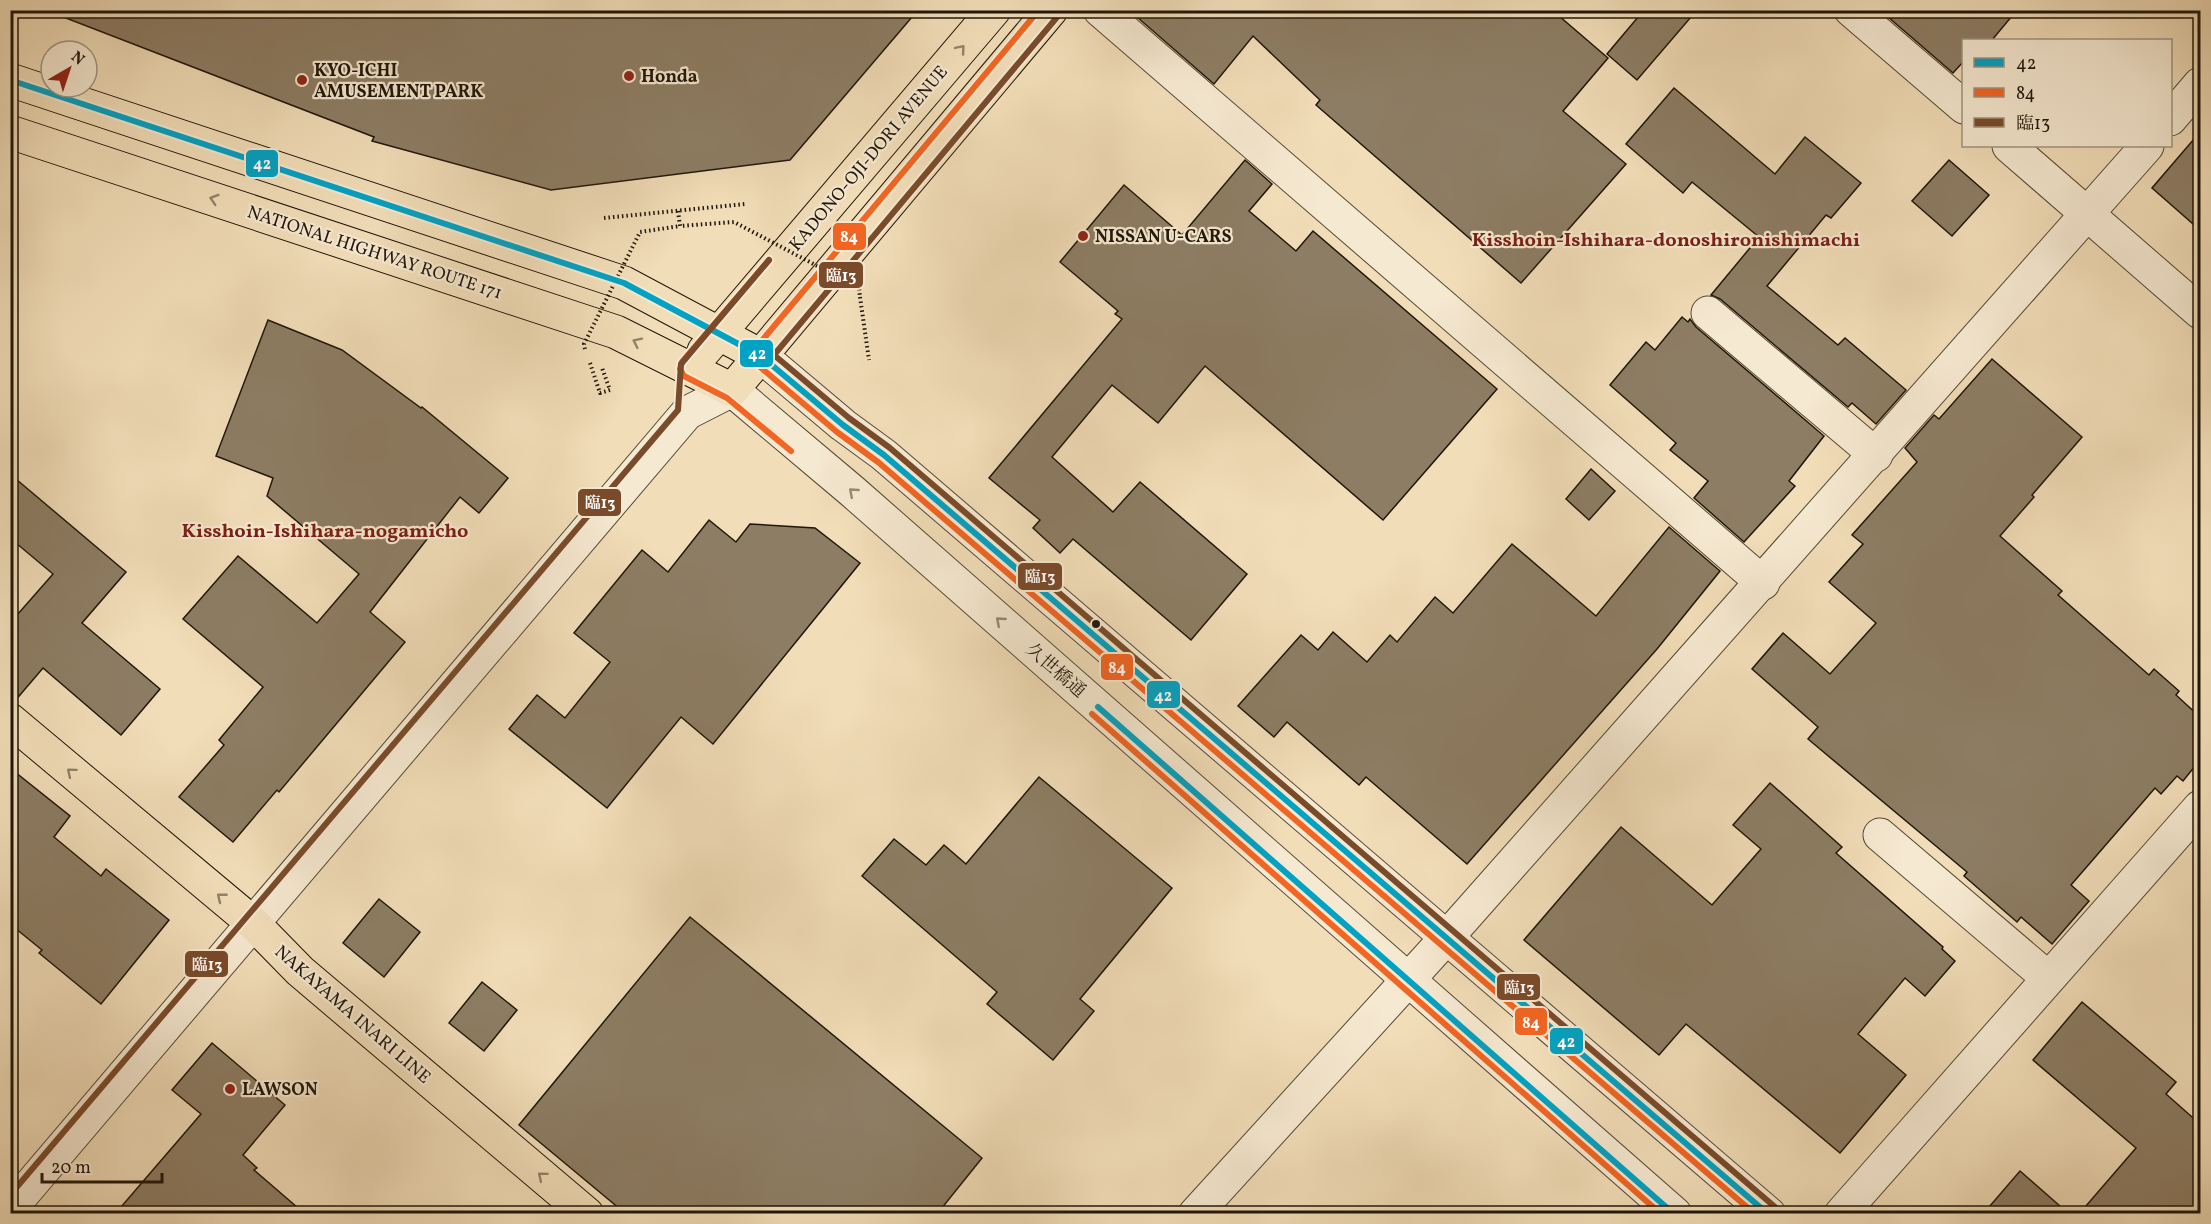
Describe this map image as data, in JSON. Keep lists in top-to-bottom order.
{
  "streets": {
    "main road": ["KADONO-OJI-DORI AVENUE", "NATIONAL HIGHWAY ROUTE 171", "NAKAYAMA INARI LINE"],
    "street": ["久世橋通"]
  },
  "crossings": [
    ["KADONO-OJI-DORI AVENUE", "NATIONAL HIGHWAY ROUTE 171"],
    ["NATIONAL HIGHWAY ROUTE 171", "久世橋通"]
  ],
  "one_way": ["NAKAYAMA INARI LINE"],
  "districts": ["Kisshoin-Ishihara-donoshironishimachi", "Kisshoin-Ishihara-nogamicho"],
  "places": [
    "Honda",
    "KYO-ICHI AMUSEMENT PARK",
    "NISSAN U-CARS",
    "LAWSON"
  ],
  "lines": ["transit line 84", "transit line 臨13", "transit line 42"],
  "legend": ["42", "84", "臨13"],
  "scale_bar": "20 m",
  "north": "top right"
}
